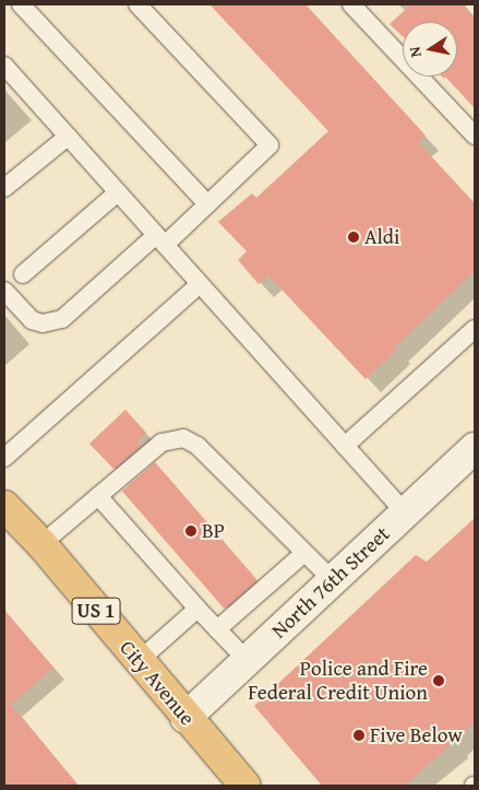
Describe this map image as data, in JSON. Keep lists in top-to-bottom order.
{
  "streets": {
    "highway": ["US 1", "City Avenue"],
    "street": ["North 76th Street"]
  },
  "crossings": [
    ["North 76th Street", "City Avenue"]
  ],
  "places": [
    "Aldi",
    "BP",
    "Police and Fire Federal Credit Union",
    "Five Below"
  ],
  "north": "left"
}
